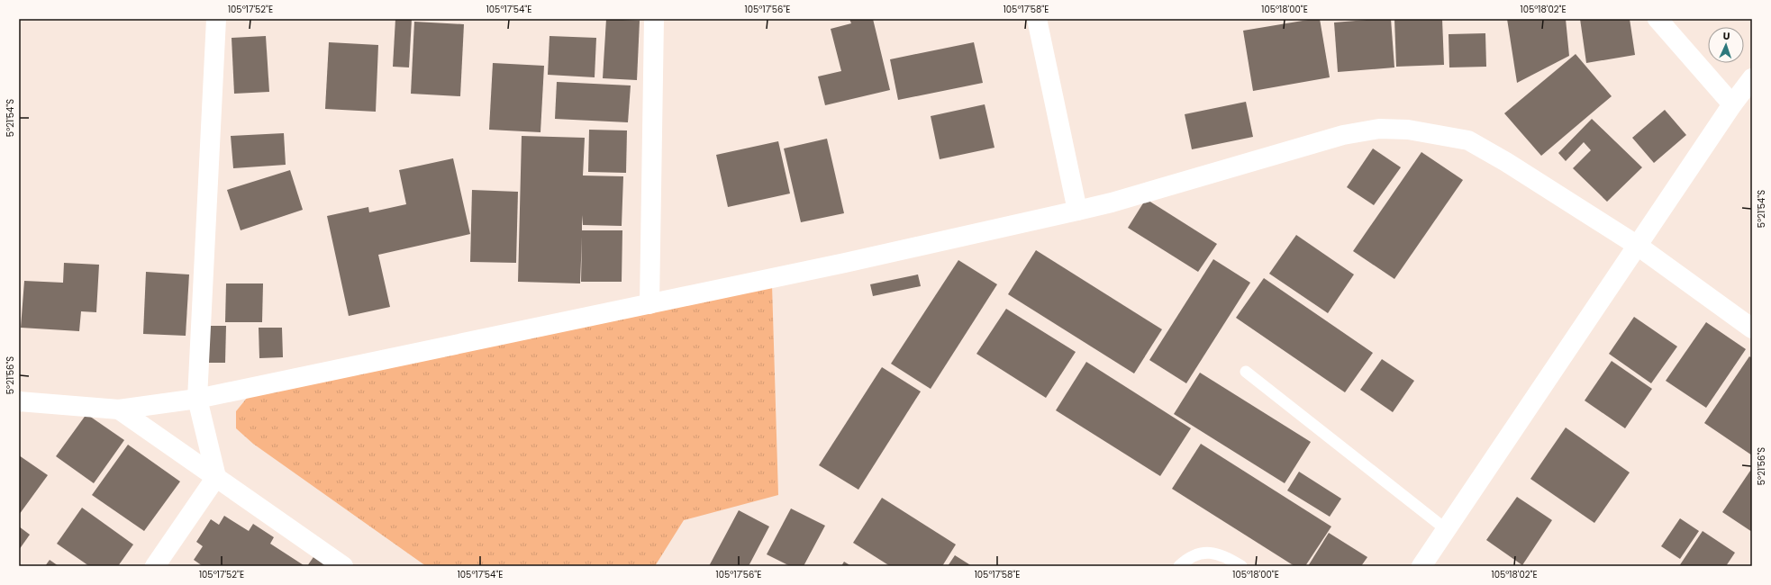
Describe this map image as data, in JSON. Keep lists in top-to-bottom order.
{
  "north": "top",
  "coordinates": [
    "105°17'52\"E",
    "105°17'54\"E",
    "105°17'56\"E",
    "105°17'58\"E",
    "105°18'00\"E",
    "105°18'02\"E",
    "5°21'54\"S",
    "5°21'56\"S"
  ]
}
